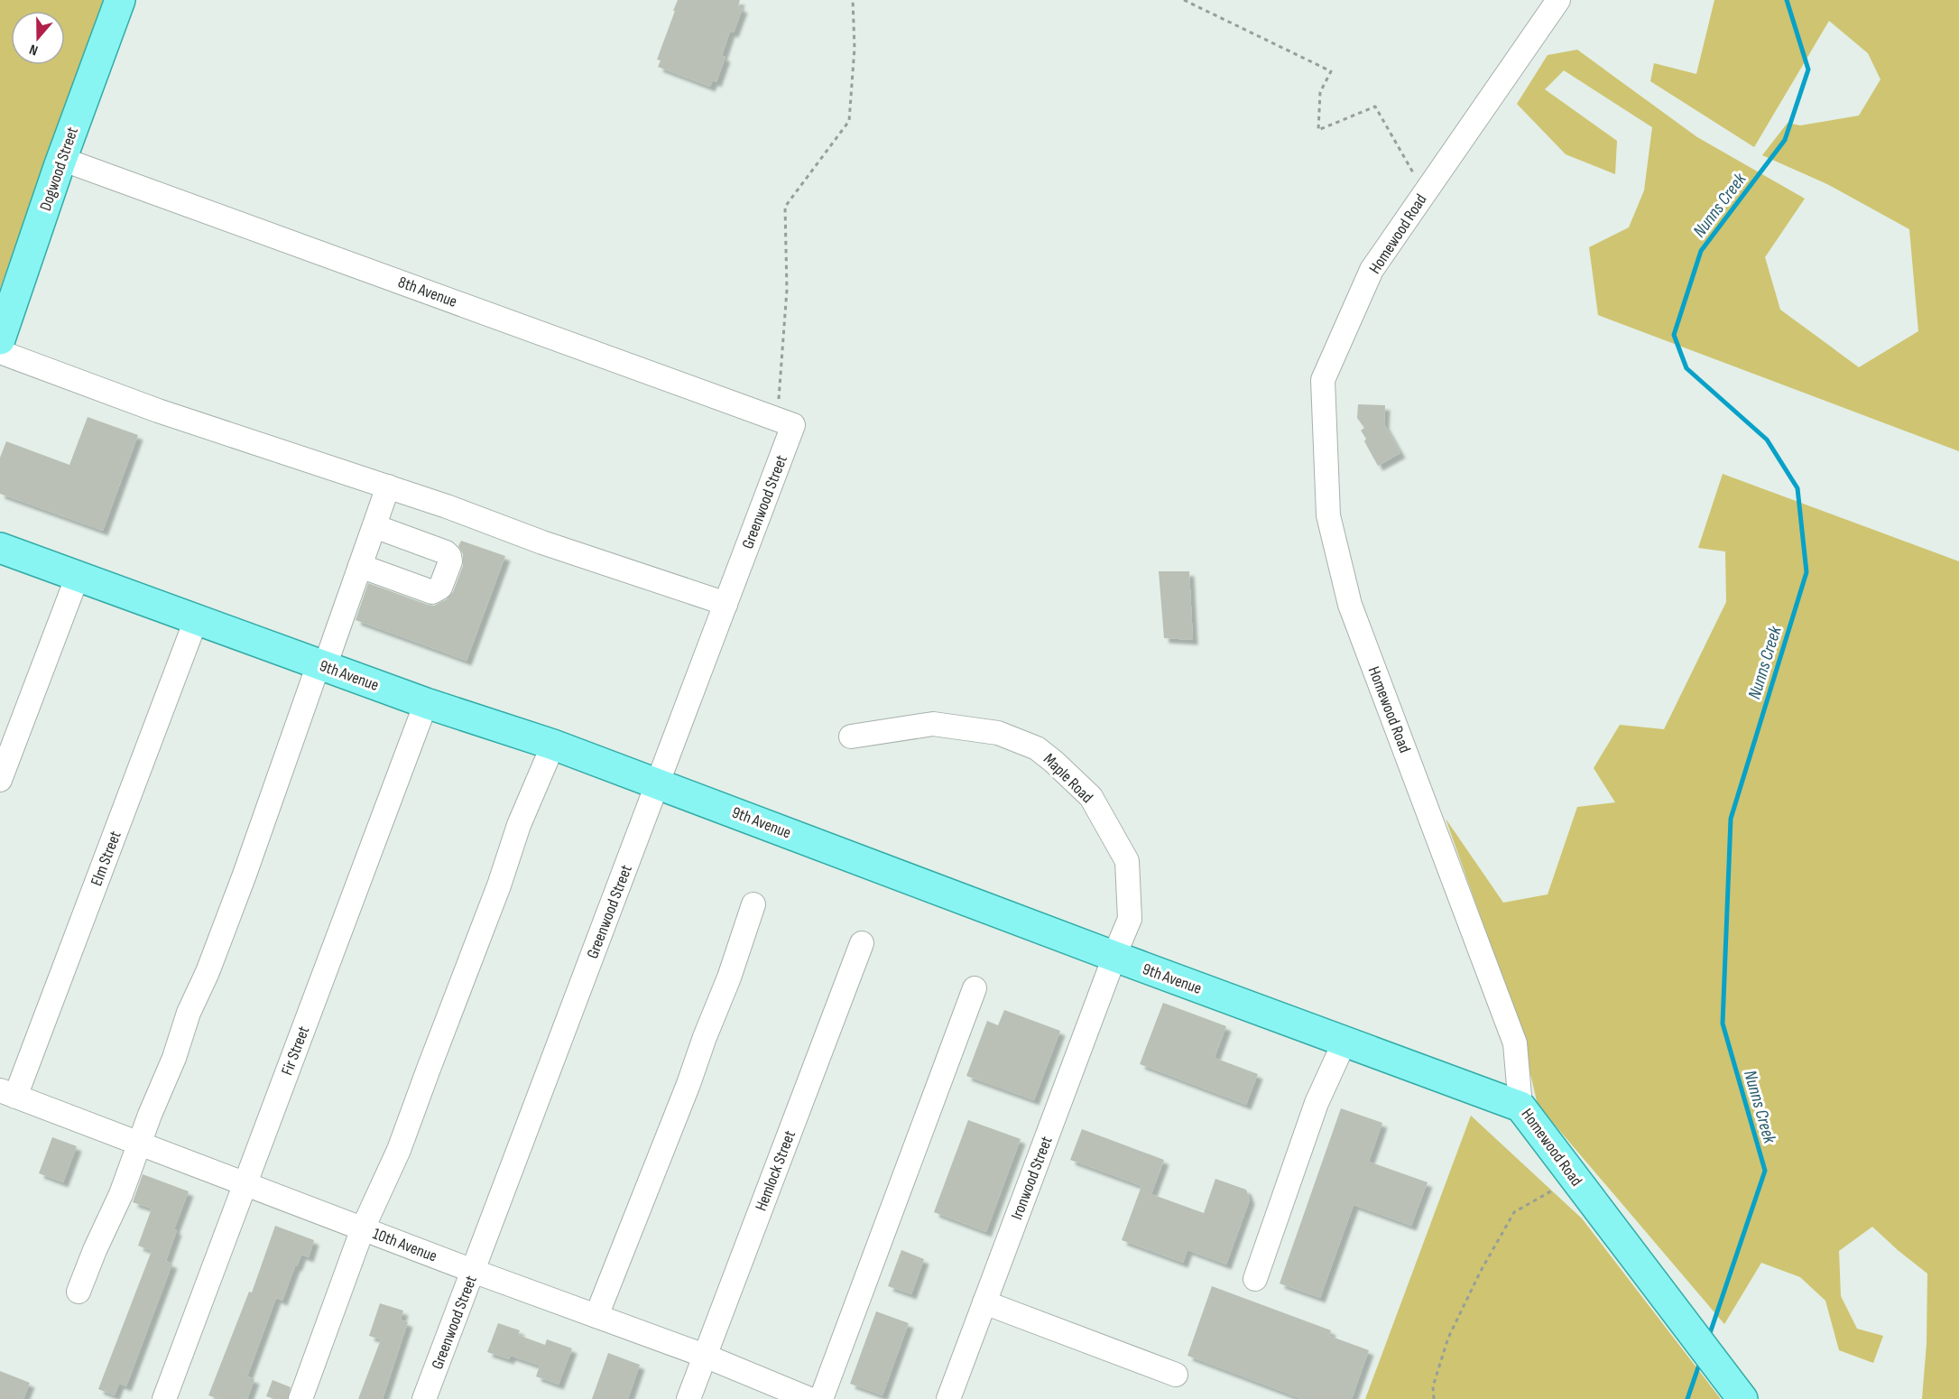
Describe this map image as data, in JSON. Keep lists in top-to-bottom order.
{
  "streets": {
    "main road": ["Dogwood Street", "Homewood Road", "9th Avenue"],
    "street": [
      "8th Avenue",
      "Greenwood Street",
      "Maple Road",
      "Elm Street",
      "Fir Street",
      "Hemlock Street",
      "Ironwood Street",
      "10th Avenue"
    ]
  },
  "crossings": [
    ["Dogwood Street", "8th Avenue"],
    ["Homewood Road", "9th Avenue"],
    ["8th Avenue", "Greenwood Street"],
    ["Greenwood Street", "9th Avenue"],
    ["Greenwood Street", "10th Avenue"],
    ["9th Avenue", "Maple Road"],
    ["9th Avenue", "Elm Street"],
    ["9th Avenue", "Fir Street"],
    ["9th Avenue", "Ironwood Street"],
    ["Maple Road", "Ironwood Street"],
    ["Elm Street", "10th Avenue"],
    ["Fir Street", "10th Avenue"],
    ["Hemlock Street", "10th Avenue"]
  ],
  "water": ["Nunns Creek"],
  "north": "bottom"
}
